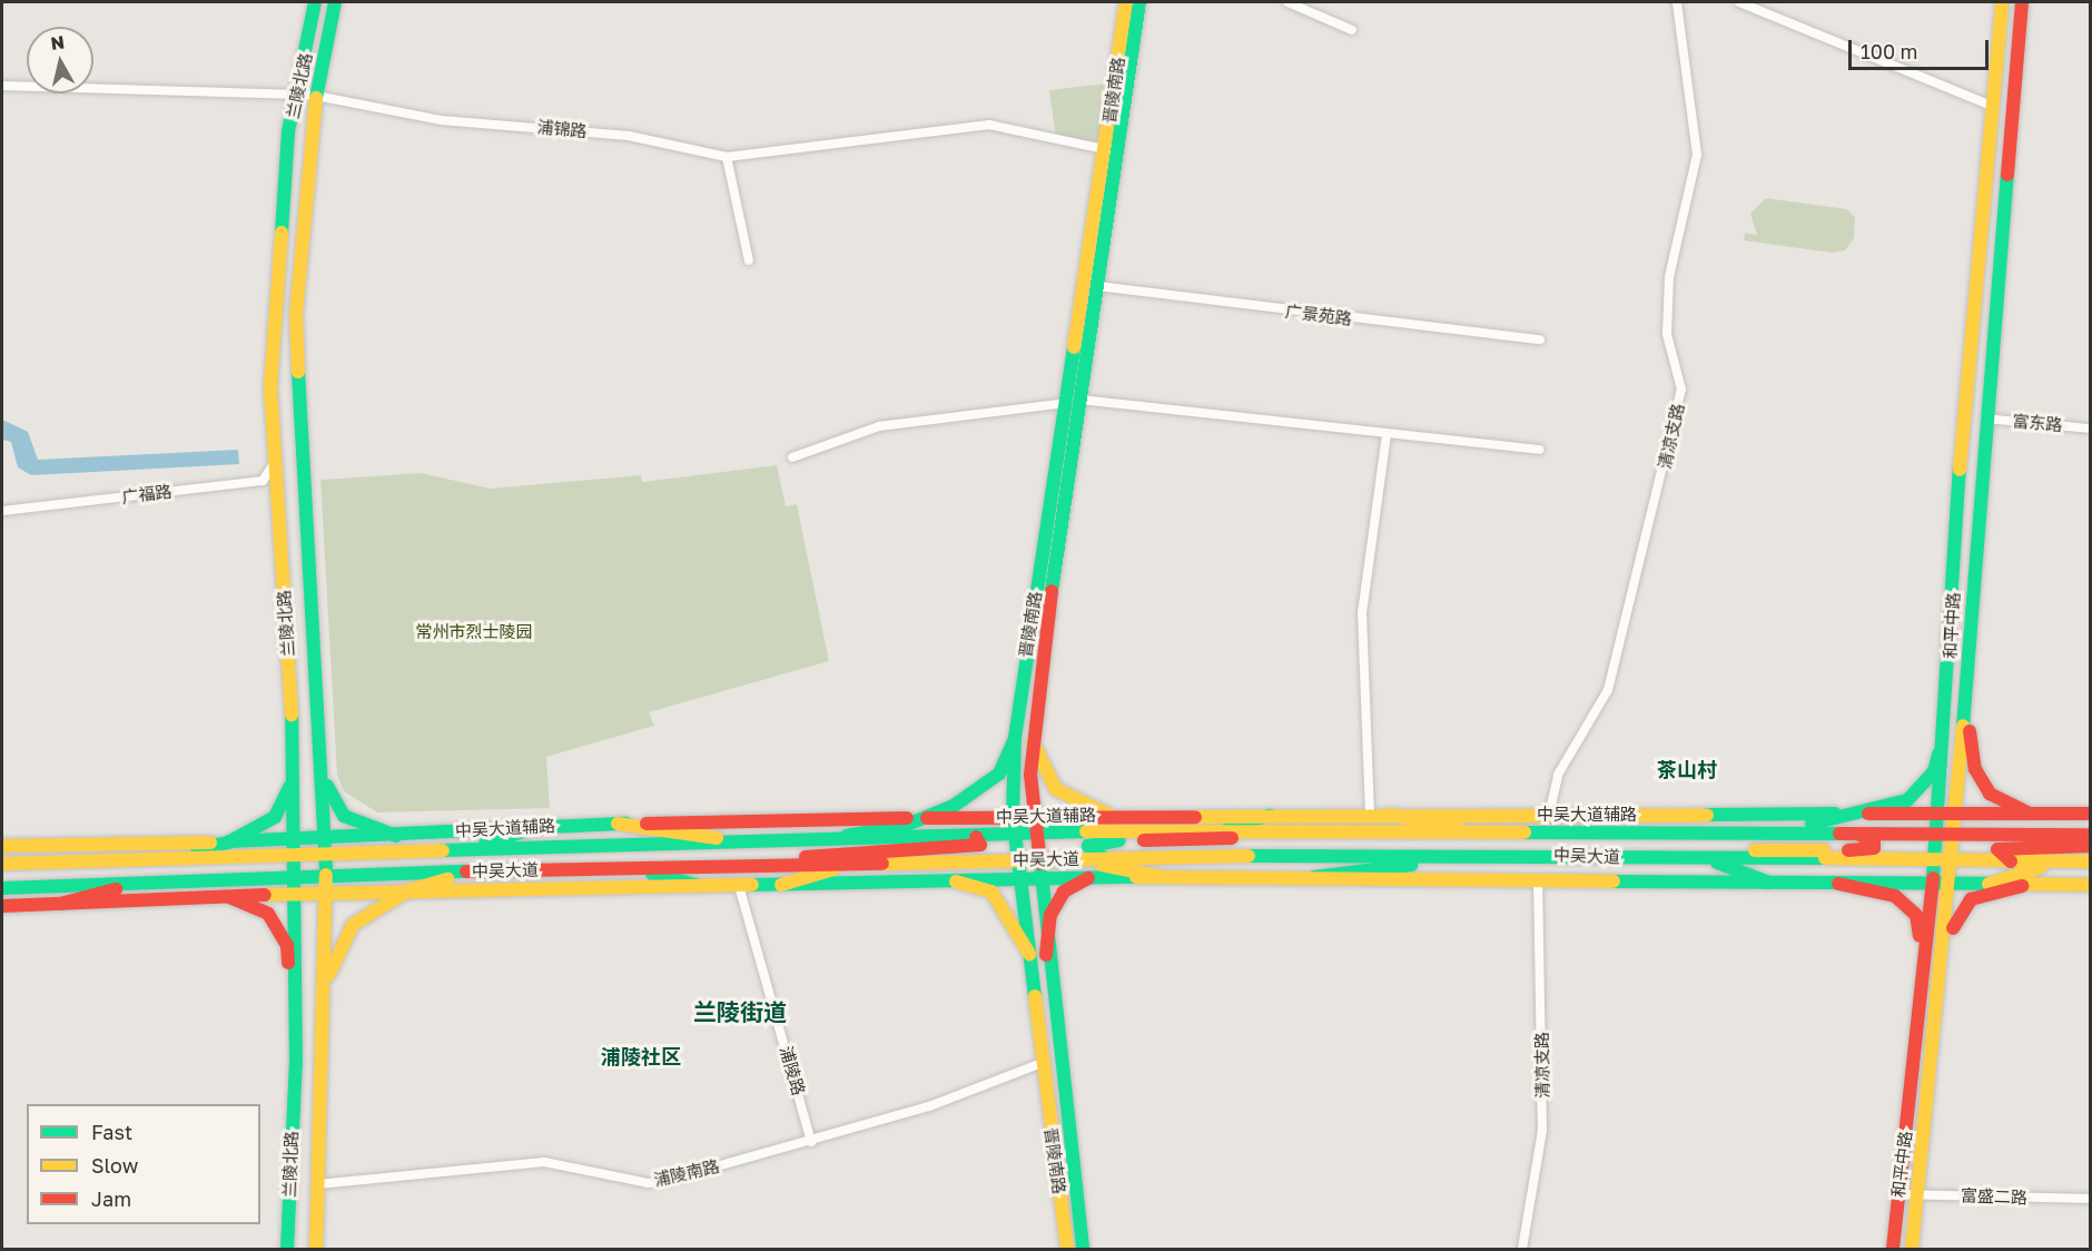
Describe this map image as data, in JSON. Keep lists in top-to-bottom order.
{
  "streets": {
    "main road": [
      "兰陵北路",
      "晋陵南路",
      "和平中路",
      "中吴大道辅路",
      "中吴大道"
    ],
    "street": [
      "浦锦路",
      "广景苑路",
      "富东路",
      "清凉支路",
      "广福路",
      "浦陵路",
      "浦陵南路",
      "富盛二路"
    ]
  },
  "crossings": [
    ["兰陵北路", "浦锦路"],
    ["兰陵北路", "中吴大道辅路"],
    ["兰陵北路", "中吴大道"],
    ["兰陵北路", "浦陵南路"],
    ["晋陵南路", "浦锦路"],
    ["晋陵南路", "广景苑路"],
    ["晋陵南路", "中吴大道辅路"],
    ["晋陵南路", "中吴大道"],
    ["晋陵南路", "浦陵南路"],
    ["富东路", "和平中路"],
    ["清凉支路", "中吴大道辅路"],
    ["和平中路", "中吴大道辅路"],
    ["和平中路", "中吴大道"],
    ["和平中路", "富盛二路"],
    ["浦陵路", "浦陵南路"]
  ],
  "districts": ["茶山村", "兰陵街道", "浦陵社区"],
  "parks": ["常州市烈士陵园"],
  "legend": ["Fast", "Slow", "Jam"],
  "scale_bar": "100 m",
  "north": "top"
}
